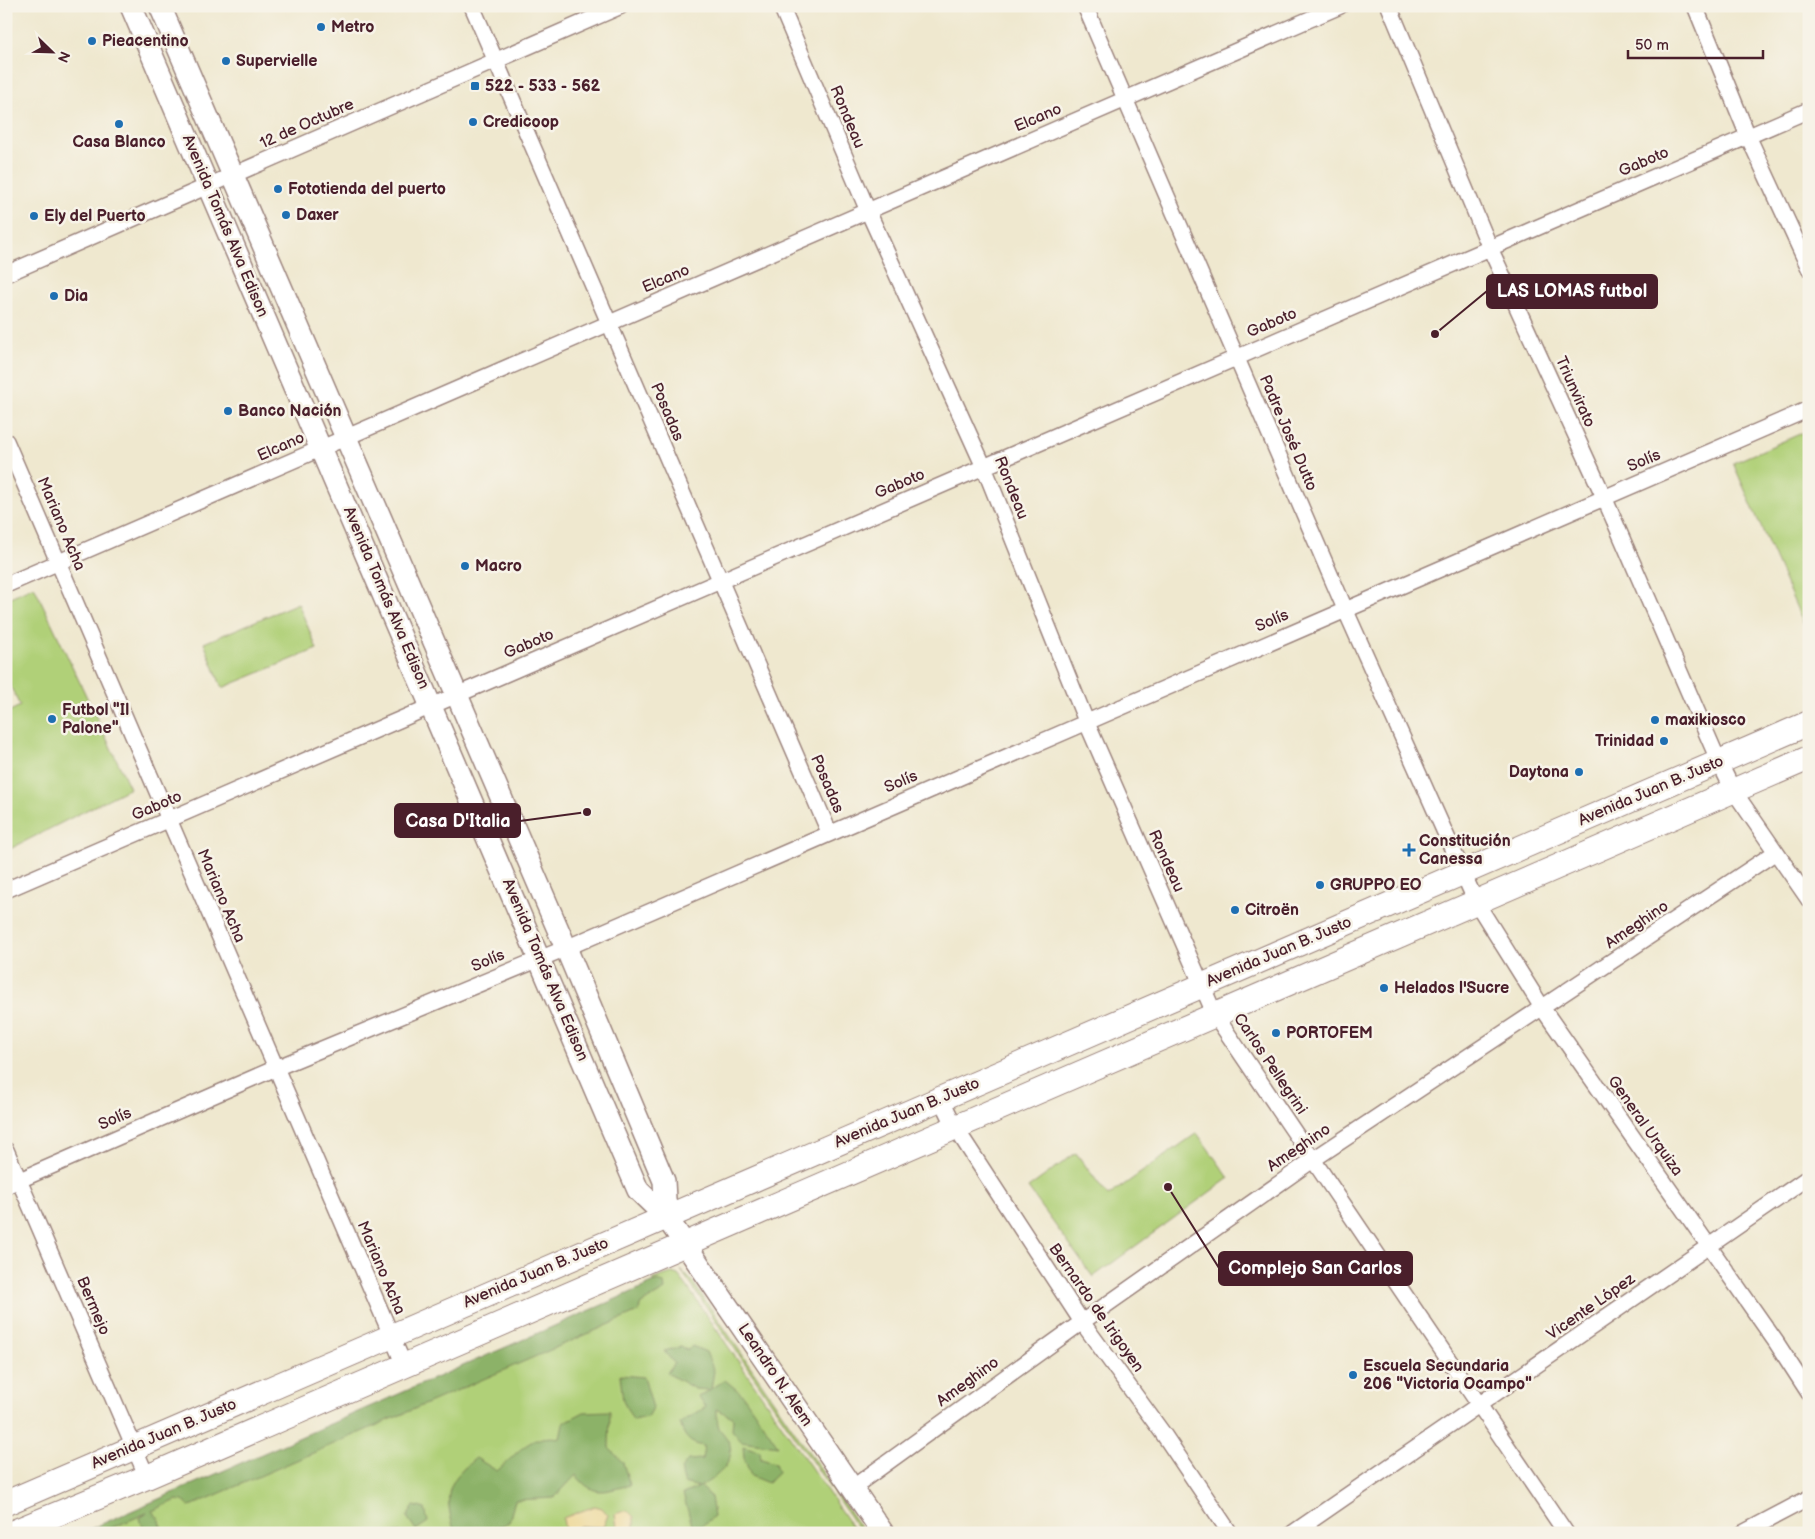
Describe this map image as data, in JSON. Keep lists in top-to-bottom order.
{
  "streets": {
    "main road": ["Avenida Tomás Alva Edison", "Avenida Juan B. Justo", "Leandro N. Alem"],
    "street": [
      "Rondeau",
      "Elcano",
      "12 de Octubre",
      "Gaboto",
      "Triunvirato",
      "Posadas",
      "Padre José Dutto",
      "Solís",
      "Mariano Acha",
      "Ameghino",
      "Carlos Pellegrini",
      "General Urquiza",
      "Bermejo",
      "Vicente López",
      "Bernardo de Irigoyen"
    ]
  },
  "crossings": [
    ["Rondeau", "Elcano"],
    ["Rondeau", "Gaboto"],
    ["Rondeau", "Solís"],
    ["Rondeau", "Avenida Juan B. Justo"],
    ["Rondeau", "Carlos Pellegrini"],
    ["Elcano", "Avenida Tomás Alva Edison"],
    ["Elcano", "Posadas"],
    ["Elcano", "Padre José Dutto"],
    ["Elcano", "Mariano Acha"],
    ["12 de Octubre", "Avenida Tomás Alva Edison"],
    ["12 de Octubre", "Posadas"],
    ["Gaboto", "Avenida Tomás Alva Edison"],
    ["Gaboto", "Triunvirato"],
    ["Gaboto", "Posadas"],
    ["Gaboto", "Padre José Dutto"],
    ["Gaboto", "Mariano Acha"],
    ["Avenida Tomás Alva Edison", "Solís"],
    ["Avenida Tomás Alva Edison", "Avenida Juan B. Justo"],
    ["Avenida Tomás Alva Edison", "Leandro N. Alem"],
    ["Triunvirato", "Solís"],
    ["Triunvirato", "Avenida Juan B. Justo"],
    ["Triunvirato", "Ameghino"],
    ["Posadas", "Solís"],
    ["Padre José Dutto", "Solís"],
    ["Padre José Dutto", "Avenida Juan B. Justo"],
    ["Padre José Dutto", "General Urquiza"],
    ["Solís", "Mariano Acha"],
    ["Solís", "Bermejo"],
    ["Mariano Acha", "Avenida Juan B. Justo"],
    ["Avenida Juan B. Justo", "Carlos Pellegrini"],
    ["Avenida Juan B. Justo", "General Urquiza"],
    ["Avenida Juan B. Justo", "Bermejo"],
    ["Avenida Juan B. Justo", "Bernardo de Irigoyen"],
    ["Avenida Juan B. Justo", "Leandro N. Alem"],
    ["Ameghino", "Carlos Pellegrini"],
    ["Ameghino", "General Urquiza"],
    ["Ameghino", "Bernardo de Irigoyen"],
    ["Ameghino", "Leandro N. Alem"],
    ["Carlos Pellegrini", "Vicente López"],
    ["General Urquiza", "Vicente López"]
  ],
  "places": {
    "other": [
      "Metro",
      "Pieacentino",
      "Supervielle",
      "Credicoop",
      "Casa Blanco",
      "Fototienda del puerto",
      "Daxer",
      "Ely del Puerto",
      "Dia",
      "LAS LOMAS futbol",
      "Banco Nación",
      "Macro",
      "Futbol \"Il Palone\"",
      "maxikiosco",
      "Trinidad",
      "Daytona",
      "Casa D'Italia",
      "GRUPPO EO",
      "Citroën",
      "Helados l'Sucre",
      "PORTOFEM",
      "Complejo San Carlos",
      "Escuela Secundaria 206 \"Victoria Ocampo\""
    ],
    "transit": ["522 - 533 - 562"],
    "health": ["Constitución Canessa"]
  },
  "scale_bar": "50 m",
  "north": "bottom right"
}
